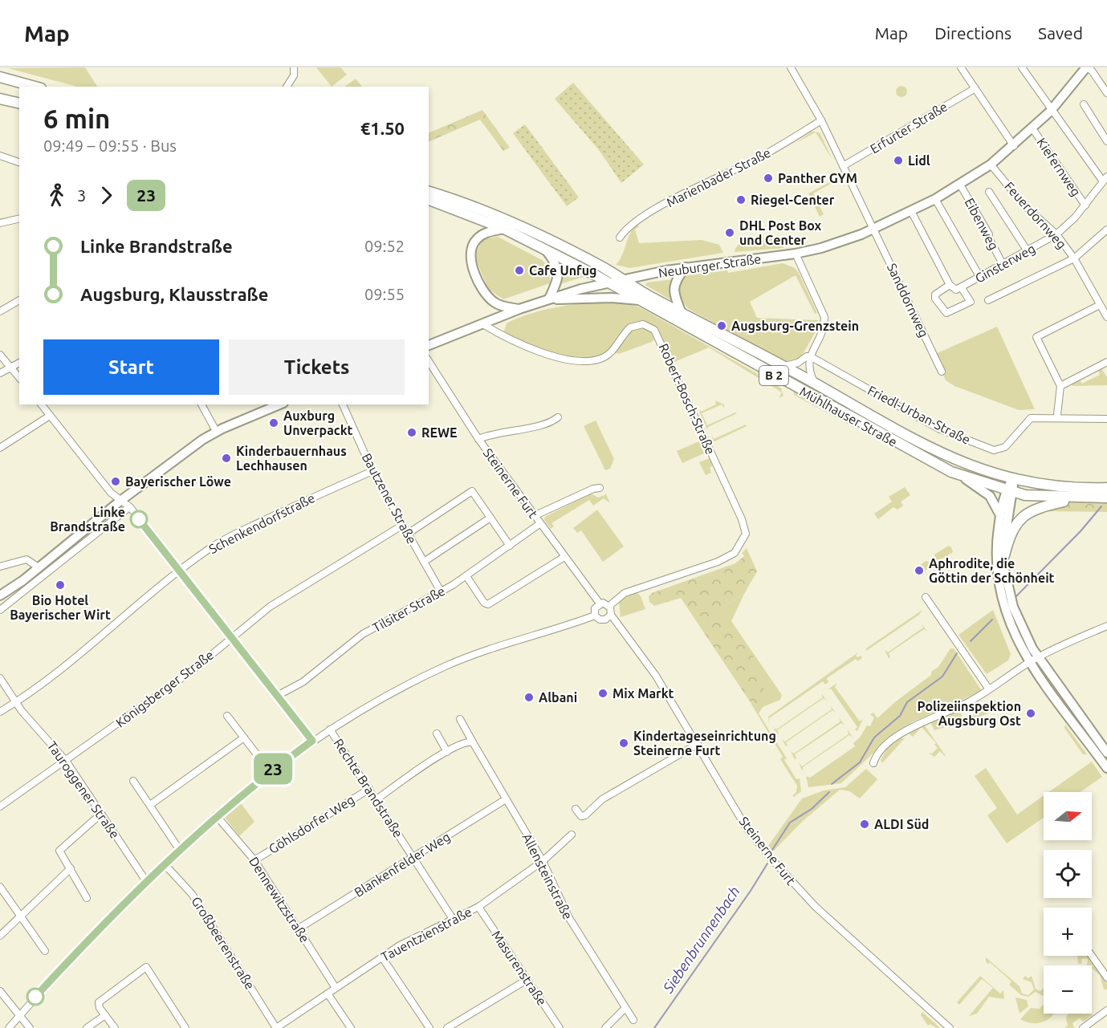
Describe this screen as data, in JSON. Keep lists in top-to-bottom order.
{
  "streets": {
    "main road": ["B 2", "Mühlhauser Straße"],
    "street": [
      "Erfurter Straße",
      "Kiefernweg",
      "Marienbader Straße",
      "Feuerdornweg",
      "Eibenweg",
      "Ginsterweg",
      "Neuburger Straße",
      "Sanddornweg",
      "Robert-Bosch-Straße",
      "Friedl-Urban-Straße",
      "Steinerne Furt",
      "Bautzener Straße",
      "Schenkendorfstraße",
      "Tilsiter Straße",
      "Königsberger Straße",
      "Rechte Brandstraße",
      "Tauroggener Straße",
      "Göhlsdorfer Weg",
      "Blankenfelder Weg",
      "Allensteinstraße",
      "Dennewitzstraße",
      "Tauentzienstraße",
      "Großbeerenstraße",
      "Masurenstraße"
    ]
  },
  "crossings": [
    ["Erfurter Straße", "Sanddornweg"],
    ["Kiefernweg", "Ginsterweg"],
    ["Kiefernweg", "Neuburger Straße"],
    ["Marienbader Straße", "Sanddornweg"],
    ["Feuerdornweg", "Ginsterweg"],
    ["Feuerdornweg", "Neuburger Straße"],
    ["Eibenweg", "Ginsterweg"],
    ["Eibenweg", "Neuburger Straße"],
    ["Neuburger Straße", "Sanddornweg"],
    ["Neuburger Straße", "B 2"],
    ["Neuburger Straße", "Robert-Bosch-Straße"],
    ["Neuburger Straße", "Mühlhauser Straße"],
    ["B 2", "Mühlhauser Straße"],
    ["Robert-Bosch-Straße", "Steinerne Furt"],
    ["Steinerne Furt", "Tilsiter Straße"],
    ["Bautzener Straße", "Schenkendorfstraße"],
    ["Bautzener Straße", "Tilsiter Straße"],
    ["Bautzener Straße", "Königsberger Straße"],
    ["Schenkendorfstraße", "Rechte Brandstraße"],
    ["Schenkendorfstraße", "Tauroggener Straße"],
    ["Tilsiter Straße", "Rechte Brandstraße"],
    ["Königsberger Straße", "Rechte Brandstraße"],
    ["Königsberger Straße", "Tauroggener Straße"],
    ["Rechte Brandstraße", "Göhlsdorfer Weg"],
    ["Rechte Brandstraße", "Blankenfelder Weg"],
    ["Rechte Brandstraße", "Tauentzienstraße"],
    ["Göhlsdorfer Weg", "Dennewitzstraße"],
    ["Blankenfelder Weg", "Allensteinstraße"],
    ["Blankenfelder Weg", "Dennewitzstraße"],
    ["Allensteinstraße", "Tauentzienstraße"],
    ["Dennewitzstraße", "Tauentzienstraße"],
    ["Tauentzienstraße", "Großbeerenstraße"],
    ["Tauentzienstraße", "Masurenstraße"]
  ],
  "water": ["Siebenbrunnenbach"],
  "places": [
    "Lidl",
    "Panther GYM",
    "Riegel-Center",
    "DHL Post Box und Center",
    "Cafe Unfug",
    "Augsburg-Grenzstein",
    "Auxburg Unverpackt",
    "REWE",
    "Kinderbauernhaus Lechhausen",
    "Bayerischer Löwe",
    "Linke Brandstraße",
    "Aphrodite, die Göttin der Schönheit",
    "Bio Hotel Bayerischer Wirt",
    "Mix Markt",
    "Albani",
    "Polizeiinspektion Augsburg Ost",
    "Kindertageseinrichtung Steinerne Furt",
    "ALDI Süd"
  ],
  "lines": ["bus line 23"],
  "north": "right",
  "page": {
    "header": "Map",
    "nav": ["Map", "Directions", "Saved"],
    "on_map": "23",
    "heading": ["6 min", "09:49 – 09:55 · Bus", "€1.50"],
    "legs": ["3", "23"],
    "list": [
      {
        "name": "Linke Brandstraße",
        "value": "09:52"
      },
      {
        "name": "Augsburg, Klausstraße",
        "value": "09:55"
      }
    ],
    "buttons": ["Start", "Tickets"],
    "map_buttons": ["+", "−"]
  }
}
